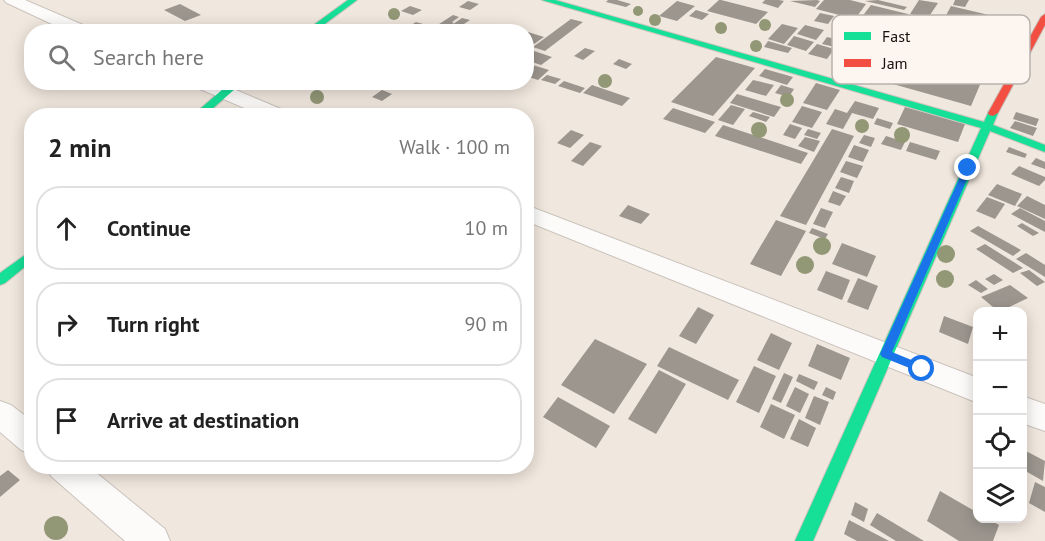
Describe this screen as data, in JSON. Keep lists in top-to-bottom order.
{
  "legend": ["Fast", "Jam"],
  "page": {
    "search": "Search here",
    "heading": ["2 min", "Walk · 100 m"],
    "list": [
      ["Continue", "10 m"],
      ["Turn right", "90 m"],
      "Arrive at destination"
    ],
    "map_buttons": ["+", "−"]
  }
}
